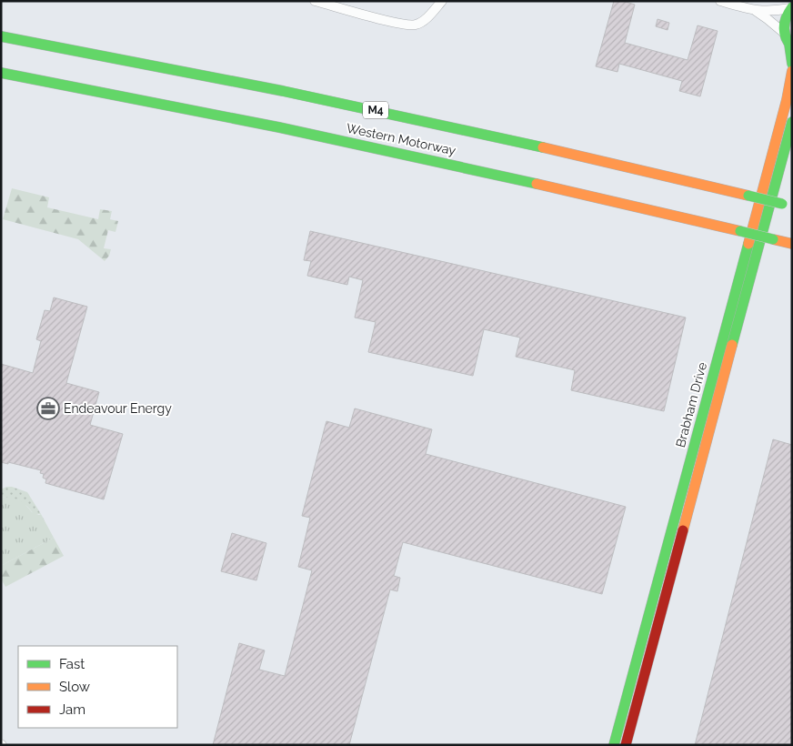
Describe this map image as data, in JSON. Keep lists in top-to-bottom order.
{
  "streets": {
    "main road": ["M4", "Western Motorway", "Brabham Drive"]
  },
  "places": {
    "office": ["Endeavour Energy"]
  },
  "legend": ["Fast", "Slow", "Jam"]
}
